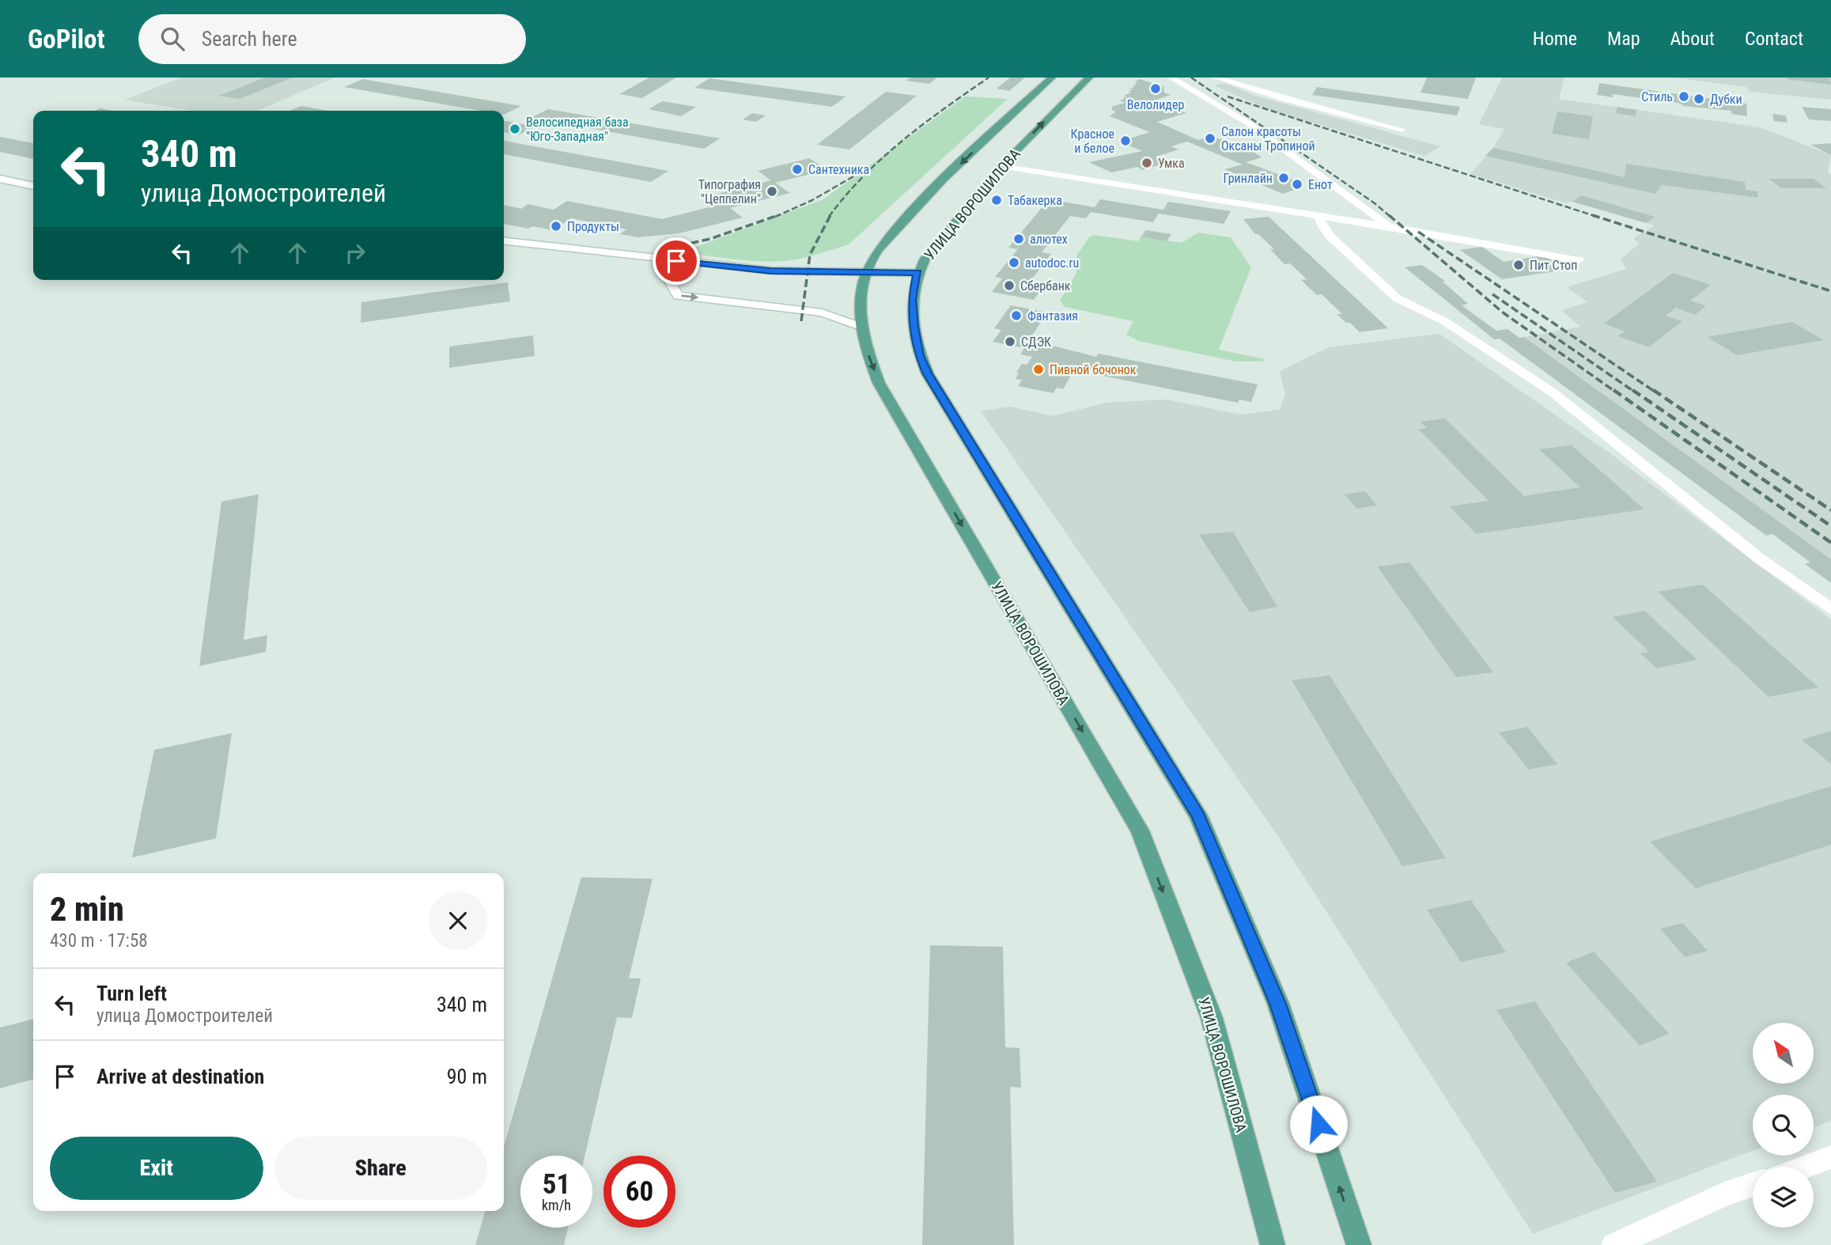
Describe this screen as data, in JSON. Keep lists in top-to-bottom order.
{
  "streets": {
    "main road": ["УЛИЦА ВОРОШИЛОВА"]
  },
  "places": [
    "Велолидер",
    "Стиль",
    "Дубки",
    "Велосипедная база \"Юго-Западная\"",
    "Салон красоты Оксаны Тропиной",
    "Красное и белое",
    "Умка",
    "Сантехника",
    "Гринлайн",
    "Енот",
    "Типография \"Цеппелин\"",
    "Табакерка",
    "Продукты",
    "алютех",
    "autodoc.ru",
    "Пит Стоп",
    "Сбербанк",
    "Фантазия",
    "СДЭК",
    "Пивной бочонок"
  ],
  "north": "top left",
  "page": {
    "header": "GoPilot",
    "search": "Search here",
    "nav": [
      "Home",
      "Map",
      "About",
      "Contact"
    ],
    "turn": ["340 m", "улица Домостроителей"],
    "heading": ["2 min", "430 m · 17:58"],
    "list": [
      {
        "name": "Turn left",
        "note": "улица Домостроителей",
        "value": "340 m"
      },
      {
        "name": "Arrive at destination",
        "value": "90 m"
      }
    ],
    "buttons": ["Exit", "Share"],
    "speed": "51 km/h",
    "limit": "60"
  }
}
